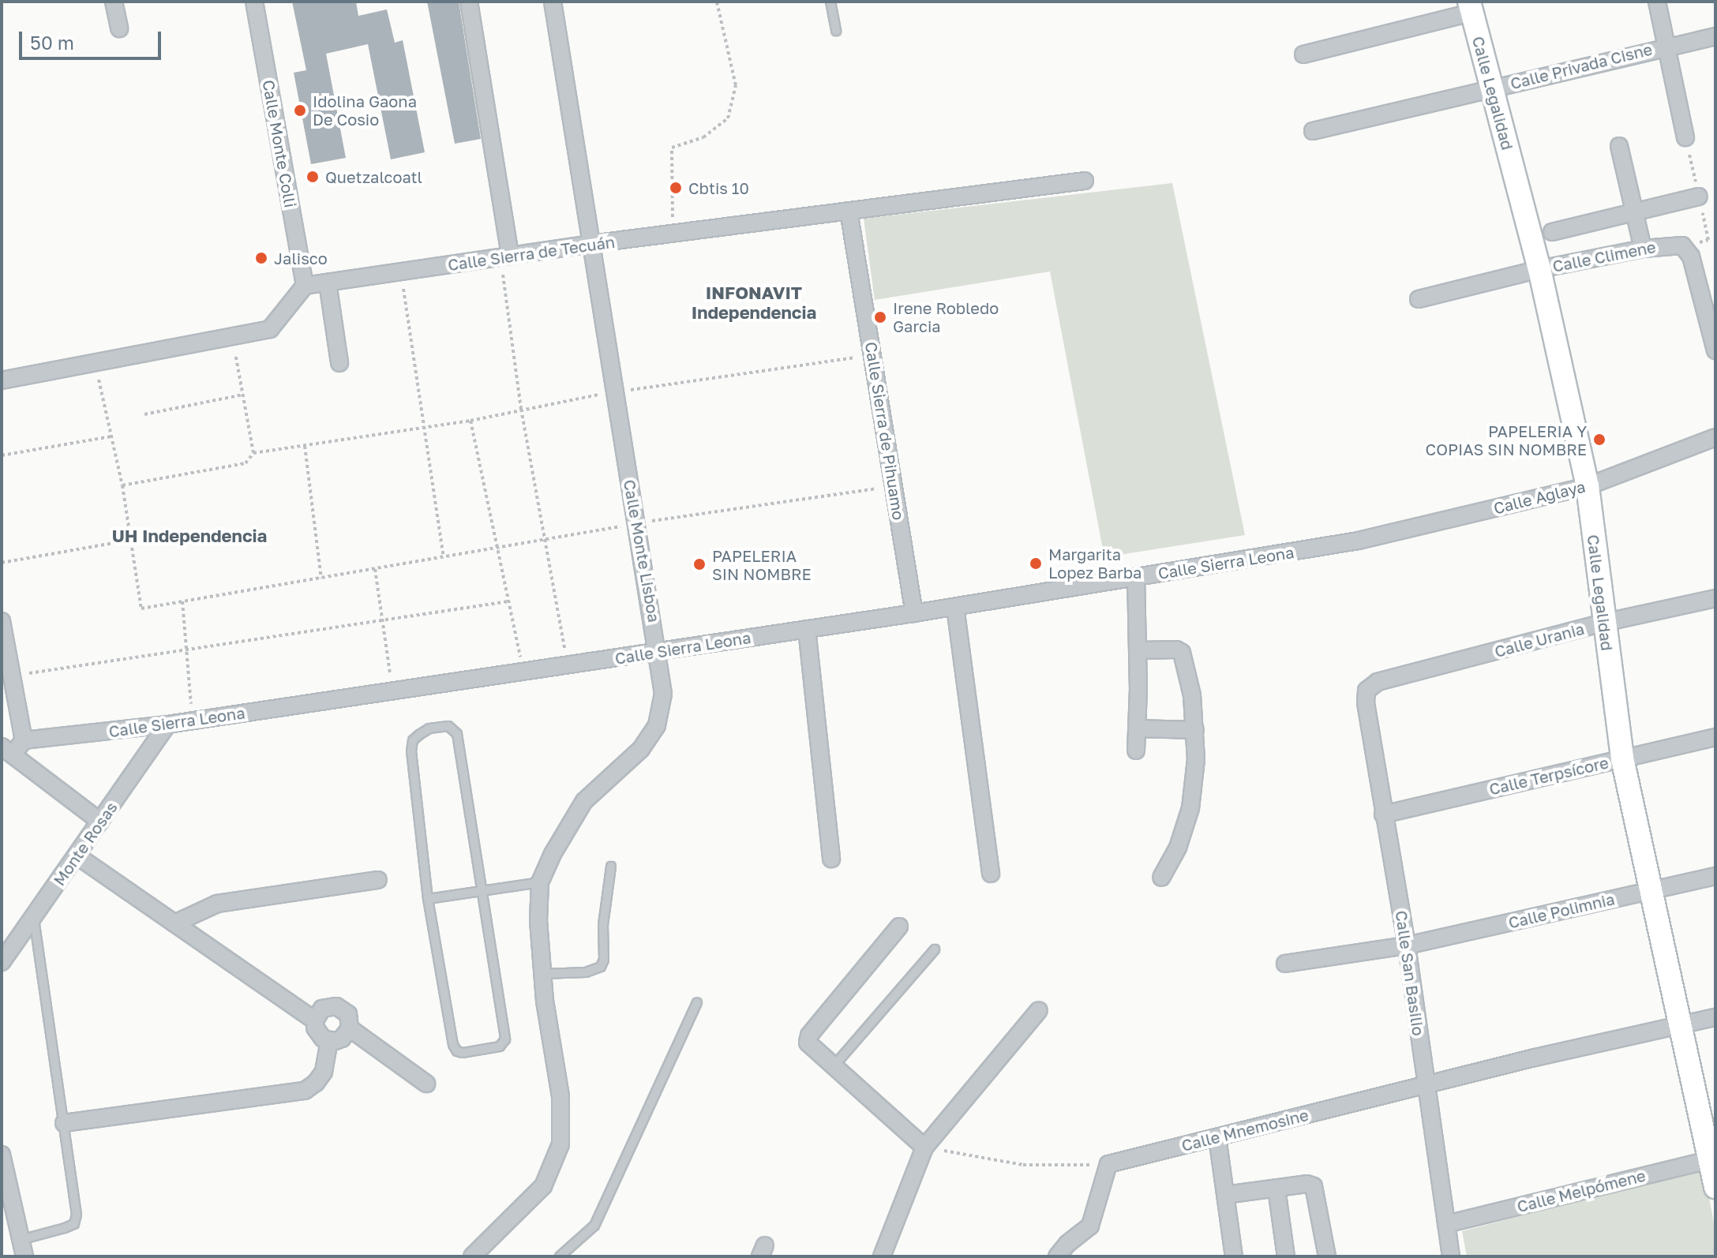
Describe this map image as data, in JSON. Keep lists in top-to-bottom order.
{
  "streets": {
    "street": [
      "Calle Privada Cisne",
      "Calle Legalidad",
      "Calle Monte Colli",
      "Calle Sierra de Tecuán",
      "Calle Climene",
      "Calle Sierra de Pihuamo",
      "Calle Aglaya",
      "Calle Monte Lisboa",
      "Calle Sierra Leona",
      "Calle Urania",
      "Calle Terpsícore",
      "Monte Rosas",
      "Calle Polimnia",
      "Calle San Basilio",
      "Calle Mnemosine",
      "Calle Melpómene"
    ]
  },
  "crossings": [
    ["Calle Privada Cisne", "Calle Legalidad"],
    ["Calle Legalidad", "Calle Climene"],
    ["Calle Legalidad", "Calle Aglaya"],
    ["Calle Legalidad", "Calle Urania"],
    ["Calle Legalidad", "Calle Terpsícore"],
    ["Calle Legalidad", "Calle Polimnia"],
    ["Calle Legalidad", "Calle Mnemosine"],
    ["Calle Legalidad", "Calle Melpómene"],
    ["Calle Monte Colli", "Calle Sierra de Tecuán"],
    ["Calle Sierra de Tecuán", "Calle Sierra de Pihuamo"],
    ["Calle Sierra de Tecuán", "Calle Monte Lisboa"],
    ["Calle Sierra de Pihuamo", "Calle Sierra Leona"],
    ["Calle Aglaya", "Calle Sierra Leona"],
    ["Calle Monte Lisboa", "Calle Sierra Leona"],
    ["Calle Sierra Leona", "Monte Rosas"],
    ["Calle Urania", "Calle San Basilio"],
    ["Calle Terpsícore", "Calle San Basilio"],
    ["Calle Polimnia", "Calle San Basilio"],
    ["Calle San Basilio", "Calle Mnemosine"],
    ["Calle San Basilio", "Calle Melpómene"]
  ],
  "districts": ["INFONAVIT Independencia", "UH Independencia"],
  "places": [
    "Idolina Gaona De Cosio",
    "Quetzalcoatl",
    "Cbtis 10",
    "Jalisco",
    "Irene Robledo Garcia",
    "PAPELERIA Y COPIAS SIN NOMBRE",
    "Margarita Lopez Barba",
    "PAPELERIA SIN NOMBRE"
  ],
  "scale_bar": "50 m"
}
